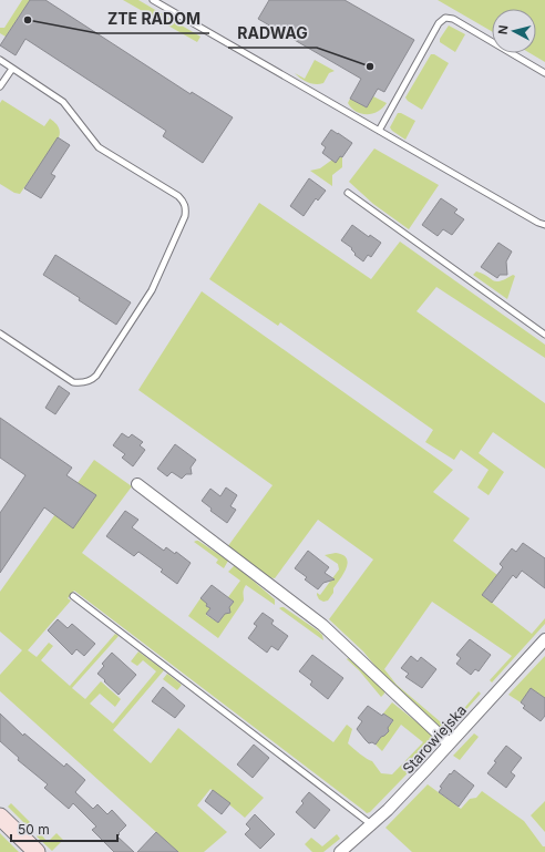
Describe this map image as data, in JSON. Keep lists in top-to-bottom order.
{
  "streets": {
    "street": ["Starowiejska"]
  },
  "places": ["ZTE RADOM", "RADWAG"],
  "scale_bar": "50 m",
  "north": "left"
}
